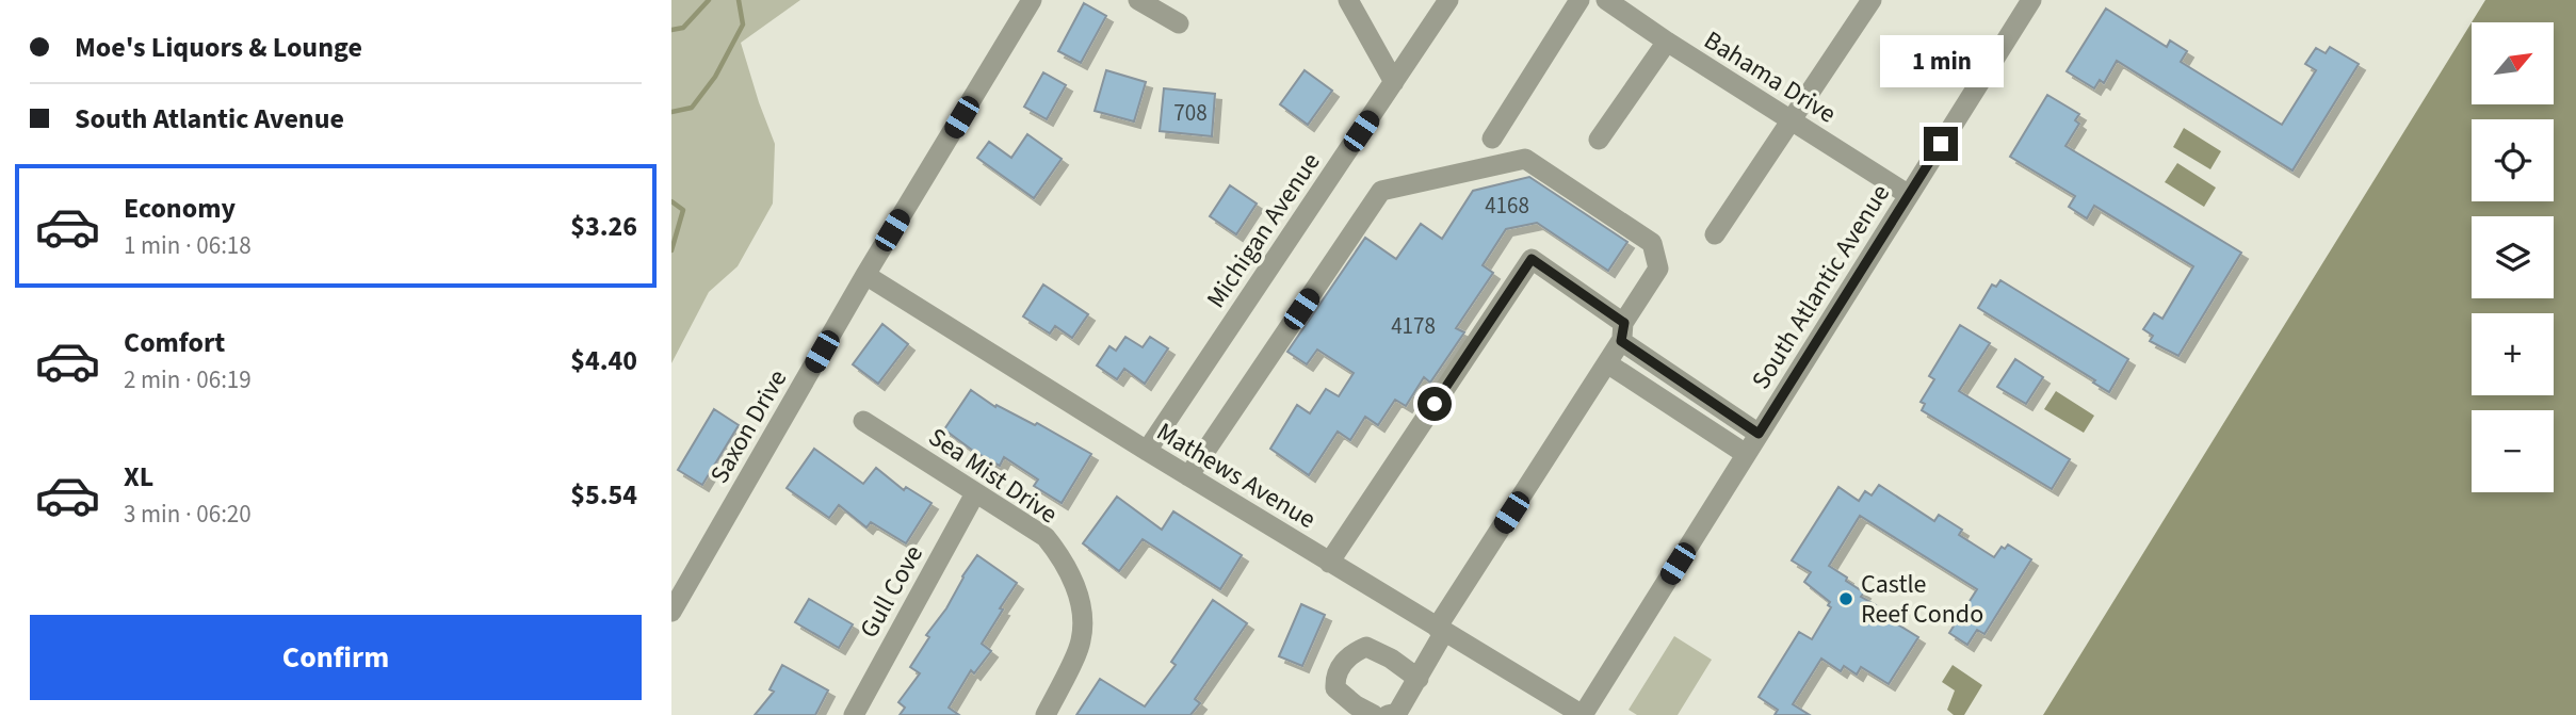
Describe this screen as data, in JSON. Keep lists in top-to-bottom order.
{
  "streets": {
    "street": [
      "Bahama Drive",
      "Michigan Avenue",
      "South Atlantic Avenue",
      "Saxon Drive",
      "Sea Mist Drive",
      "Mathews Avenue",
      "Gull Cove"
    ]
  },
  "crossings": [
    ["Bahama Drive", "South Atlantic Avenue"],
    ["Michigan Avenue", "Mathews Avenue"],
    ["South Atlantic Avenue", "Mathews Avenue"],
    ["Saxon Drive", "Mathews Avenue"],
    ["Sea Mist Drive", "Gull Cove"]
  ],
  "places": ["Castle Reef Condo"],
  "house_numbers": ["708", "4168", "4178"],
  "north": "top right",
  "page": {
    "banner": ["Moe's Liquors & Lounge", "South Atlantic Avenue"],
    "map_buttons": ["+", "−"],
    "bubble": "1 min",
    "list": [
      {
        "name": "Economy",
        "note": "1 min · 06:18",
        "value": "$3.26"
      },
      {
        "name": "Comfort",
        "note": "2 min · 06:19",
        "value": "$4.40"
      },
      {
        "name": "XL",
        "note": "3 min · 06:20",
        "value": "$5.54"
      }
    ],
    "buttons": "Confirm"
  }
}
